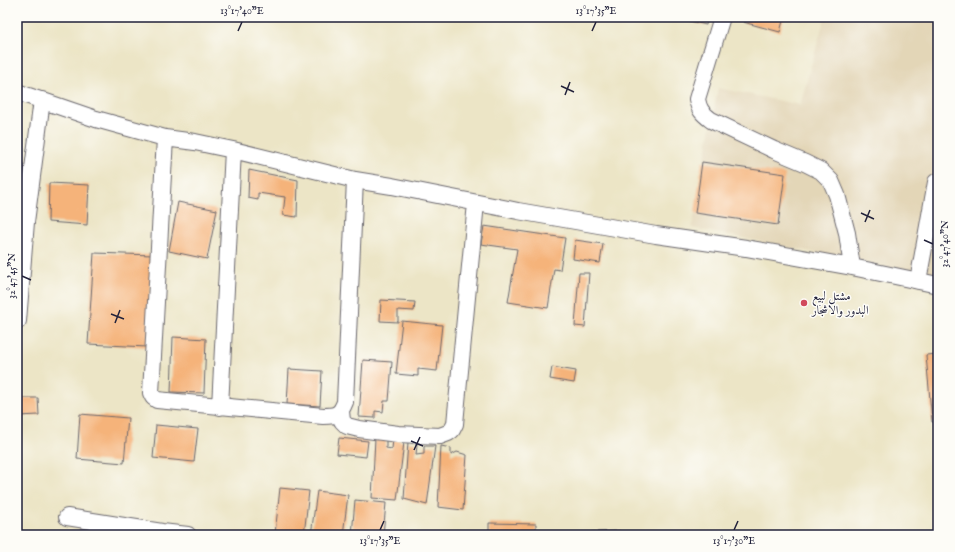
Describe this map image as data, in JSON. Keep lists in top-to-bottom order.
{
  "places": ["مشتل لبيع البدور والاشجار"],
  "coordinates": [
    "13°17'40\"E",
    "13°17'35\"E",
    "32°47'40\"N",
    "32°47'45\"N",
    "13°17'30\"E"
  ]
}
